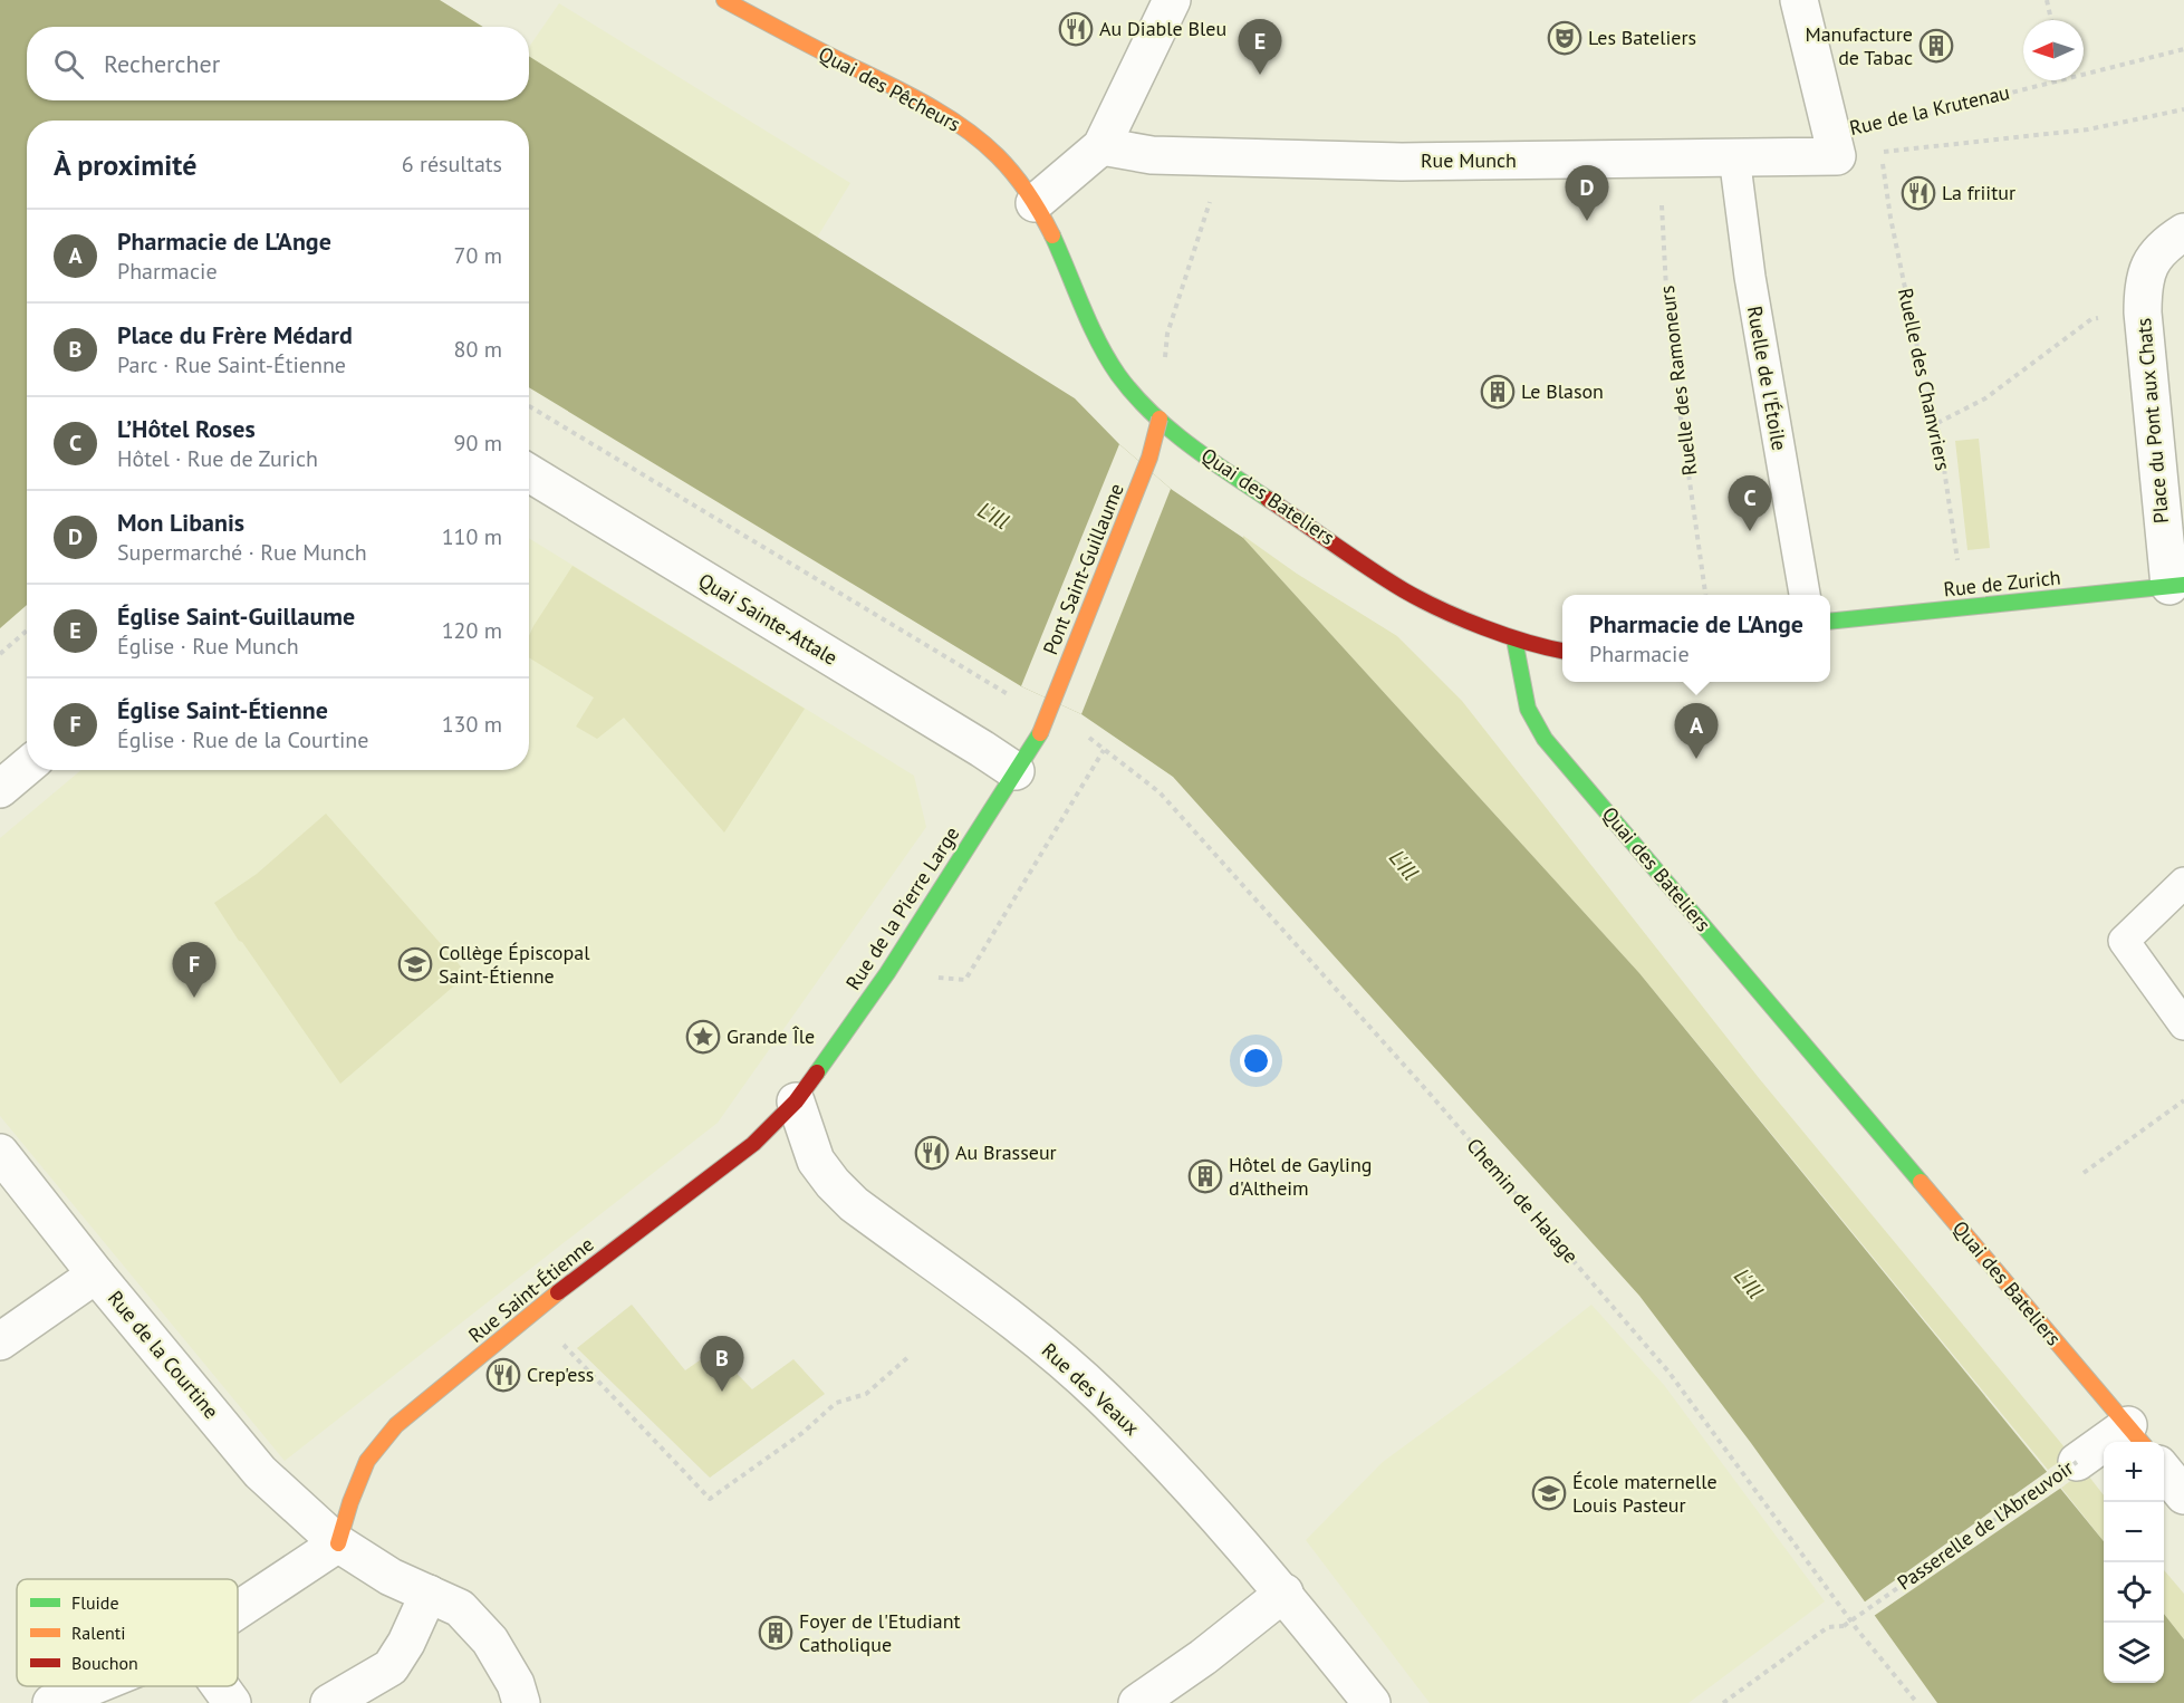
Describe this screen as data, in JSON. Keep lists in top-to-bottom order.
{
  "streets": {
    "street": [
      "Quai des Pêcheurs",
      "Rue Munch",
      "Place du Pont aux Chats",
      "Quai des Bateliers",
      "Pont Saint-Guillaume",
      "Rue de Zurich",
      "Quai Sainte-Attale",
      "Rue de la Pierre Large",
      "Rue Saint-Étienne",
      "Rue de la Courtine",
      "Rue des Veaux",
      "Passerelle de l'Abreuvoir"
    ],
    "lane": ["Ruelle de l'Étoile"],
    "path": [
      "Rue de la Krutenau",
      "Ruelle des Chanvriers",
      "Ruelle des Ramoneurs",
      "Chemin de Halage"
    ]
  },
  "crossings": [
    ["Quai des Pêcheurs", "Quai des Bateliers"],
    ["Rue de la Krutenau", "Rue Munch"],
    ["Rue Munch", "Ruelle de l'Étoile"],
    ["Rue Munch", "Ruelle des Ramoneurs"],
    ["Ruelle des Chanvriers", "Rue de Zurich"],
    ["Place du Pont aux Chats", "Rue de Zurich"],
    ["Quai des Bateliers", "Pont Saint-Guillaume"],
    ["Quai des Bateliers", "Passerelle de l'Abreuvoir"],
    ["Pont Saint-Guillaume", "Rue de la Pierre Large"],
    ["Quai Sainte-Attale", "Rue de la Pierre Large"],
    ["Rue de la Pierre Large", "Rue Saint-Étienne"],
    ["Rue de la Pierre Large", "Rue des Veaux"],
    ["Rue Saint-Étienne", "Rue de la Courtine"],
    ["Rue Saint-Étienne", "Rue des Veaux"]
  ],
  "water": ["L'Ill"],
  "places": {
    "restaurant": [
      "Au Diable Bleu",
      "La friitur",
      "Au Brasseur",
      "Crep'ess"
    ],
    "theatre": ["Les Bateliers"],
    "building": [
      "Manufacture de Tabac",
      "Le Blason",
      "Hôtel de Gayling d'Altheim",
      "Foyer de l'Etudiant Catholique"
    ],
    "school or university": ["Collège Épiscopal Saint-Étienne", "École maternelle Louis Pasteur"],
    "place": ["Grande Île"]
  },
  "legend": ["Fluide", "Ralenti", "Bouchon"],
  "north": "left",
  "page": {
    "pins": [
      "E",
      "D",
      "C",
      "A",
      "F",
      "B"
    ],
    "search": "Rechercher",
    "heading": ["À proximité", "6 résultats"],
    "list": [
      {
        "mark": "A",
        "name": "Pharmacie de L'Ange",
        "note": "Pharmacie",
        "value": "70 m"
      },
      {
        "mark": "B",
        "name": "Place du Frère Médard",
        "note": "Parc · Rue Saint-Étienne",
        "value": "80 m"
      },
      {
        "mark": "C",
        "name": "L’Hôtel Roses",
        "note": "Hôtel · Rue de Zurich",
        "value": "90 m"
      },
      {
        "mark": "D",
        "name": "Mon Libanis",
        "note": "Supermarché · Rue Munch",
        "value": "110 m"
      },
      {
        "mark": "E",
        "name": "Église Saint-Guillaume",
        "note": "Église · Rue Munch",
        "value": "120 m"
      },
      {
        "mark": "F",
        "name": "Église Saint-Étienne",
        "note": "Église · Rue de la Courtine",
        "value": "130 m"
      }
    ],
    "popup": ["Pharmacie de L'Ange", "Pharmacie"],
    "map_buttons": ["+", "−"]
  }
}
